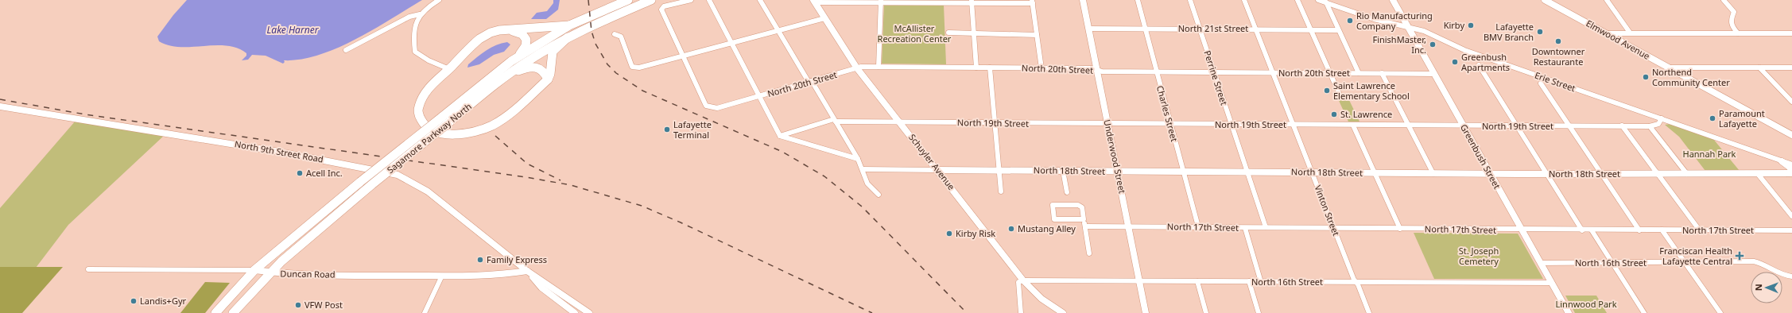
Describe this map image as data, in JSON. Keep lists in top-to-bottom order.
{
  "streets": {
    "highway": ["Sagamore Parkway North"],
    "main road": [
      "Elmwood Avenue",
      "North 9th Street Road",
      "Underwood Street",
      "Greenbush Street",
      "Schuyler Avenue",
      "North 18th Street",
      "Duncan Road"
    ],
    "street": [
      "North 21st Street",
      "North 20th Street",
      "Perrine Street",
      "Erie Street",
      "Charles Street",
      "North 19th Street",
      "Vinton Street",
      "North 17th Street",
      "North 16th Street"
    ]
  },
  "crossings": [
    ["North 21st Street", "Perrine Street"],
    ["North 21st Street", "Charles Street"],
    ["North 21st Street", "Underwood Street"],
    ["North 21st Street", "Vinton Street"],
    ["North 20th Street", "Perrine Street"],
    ["North 20th Street", "Charles Street"],
    ["North 20th Street", "Underwood Street"],
    ["North 20th Street", "Greenbush Street"],
    ["North 20th Street", "Schuyler Avenue"],
    ["North 20th Street", "Vinton Street"],
    ["Perrine Street", "North 19th Street"],
    ["Perrine Street", "North 18th Street"],
    ["Perrine Street", "North 17th Street"],
    ["Erie Street", "Greenbush Street"],
    ["Charles Street", "North 19th Street"],
    ["Charles Street", "North 18th Street"],
    ["Charles Street", "North 17th Street"],
    ["North 19th Street", "Underwood Street"],
    ["North 19th Street", "Greenbush Street"],
    ["North 19th Street", "Schuyler Avenue"],
    ["North 19th Street", "Vinton Street"],
    ["Sagamore Parkway North", "Duncan Road"],
    ["North 9th Street Road", "Duncan Road"],
    ["Underwood Street", "North 18th Street"],
    ["Underwood Street", "North 17th Street"],
    ["Underwood Street", "North 16th Street"],
    ["Greenbush Street", "North 18th Street"],
    ["Greenbush Street", "North 17th Street"],
    ["Greenbush Street", "North 16th Street"],
    ["Schuyler Avenue", "North 18th Street"],
    ["Schuyler Avenue", "North 16th Street"],
    ["North 18th Street", "Vinton Street"],
    ["Vinton Street", "North 17th Street"],
    ["Vinton Street", "North 16th Street"]
  ],
  "water": ["Lake Harner"],
  "parks": [
    "McAllister Recreation Center",
    "Hannah Park",
    "St. Joseph Cemetery",
    "Linnwood Park"
  ],
  "places": {
    "other": [
      "Rio Manufacturing Company",
      "Kirby",
      "Lafayette BMV Branch",
      "Downtowner Restaurante",
      "FinishMaster, Inc.",
      "Greenbush Apartments",
      "Northend Community Center",
      "Saint Lawrence Elementary School",
      "St. Lawrence",
      "Paramount Lafayette",
      "Lafayette Terminal",
      "Acell Inc.",
      "Mustang Alley",
      "Kirby Risk",
      "Family Express",
      "Landis+Gyr",
      "VFW Post"
    ],
    "health": ["Franciscan Health Lafayette Central"]
  },
  "north": "left"
}
